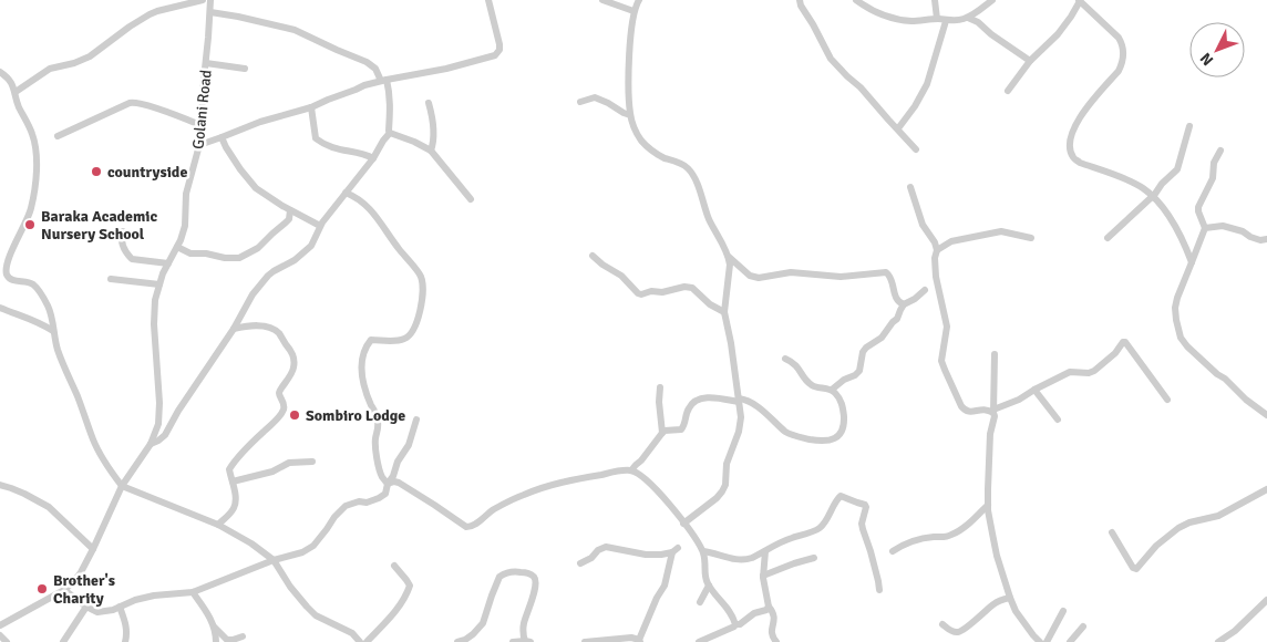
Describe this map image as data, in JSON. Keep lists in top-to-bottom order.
{
  "streets": {
    "street": ["Golani Road"]
  },
  "places": [
    "countryside",
    "Baraka Academic Nursery School",
    "Sombiro Lodge",
    "Brother's Charity"
  ],
  "north": "bottom left"
}
